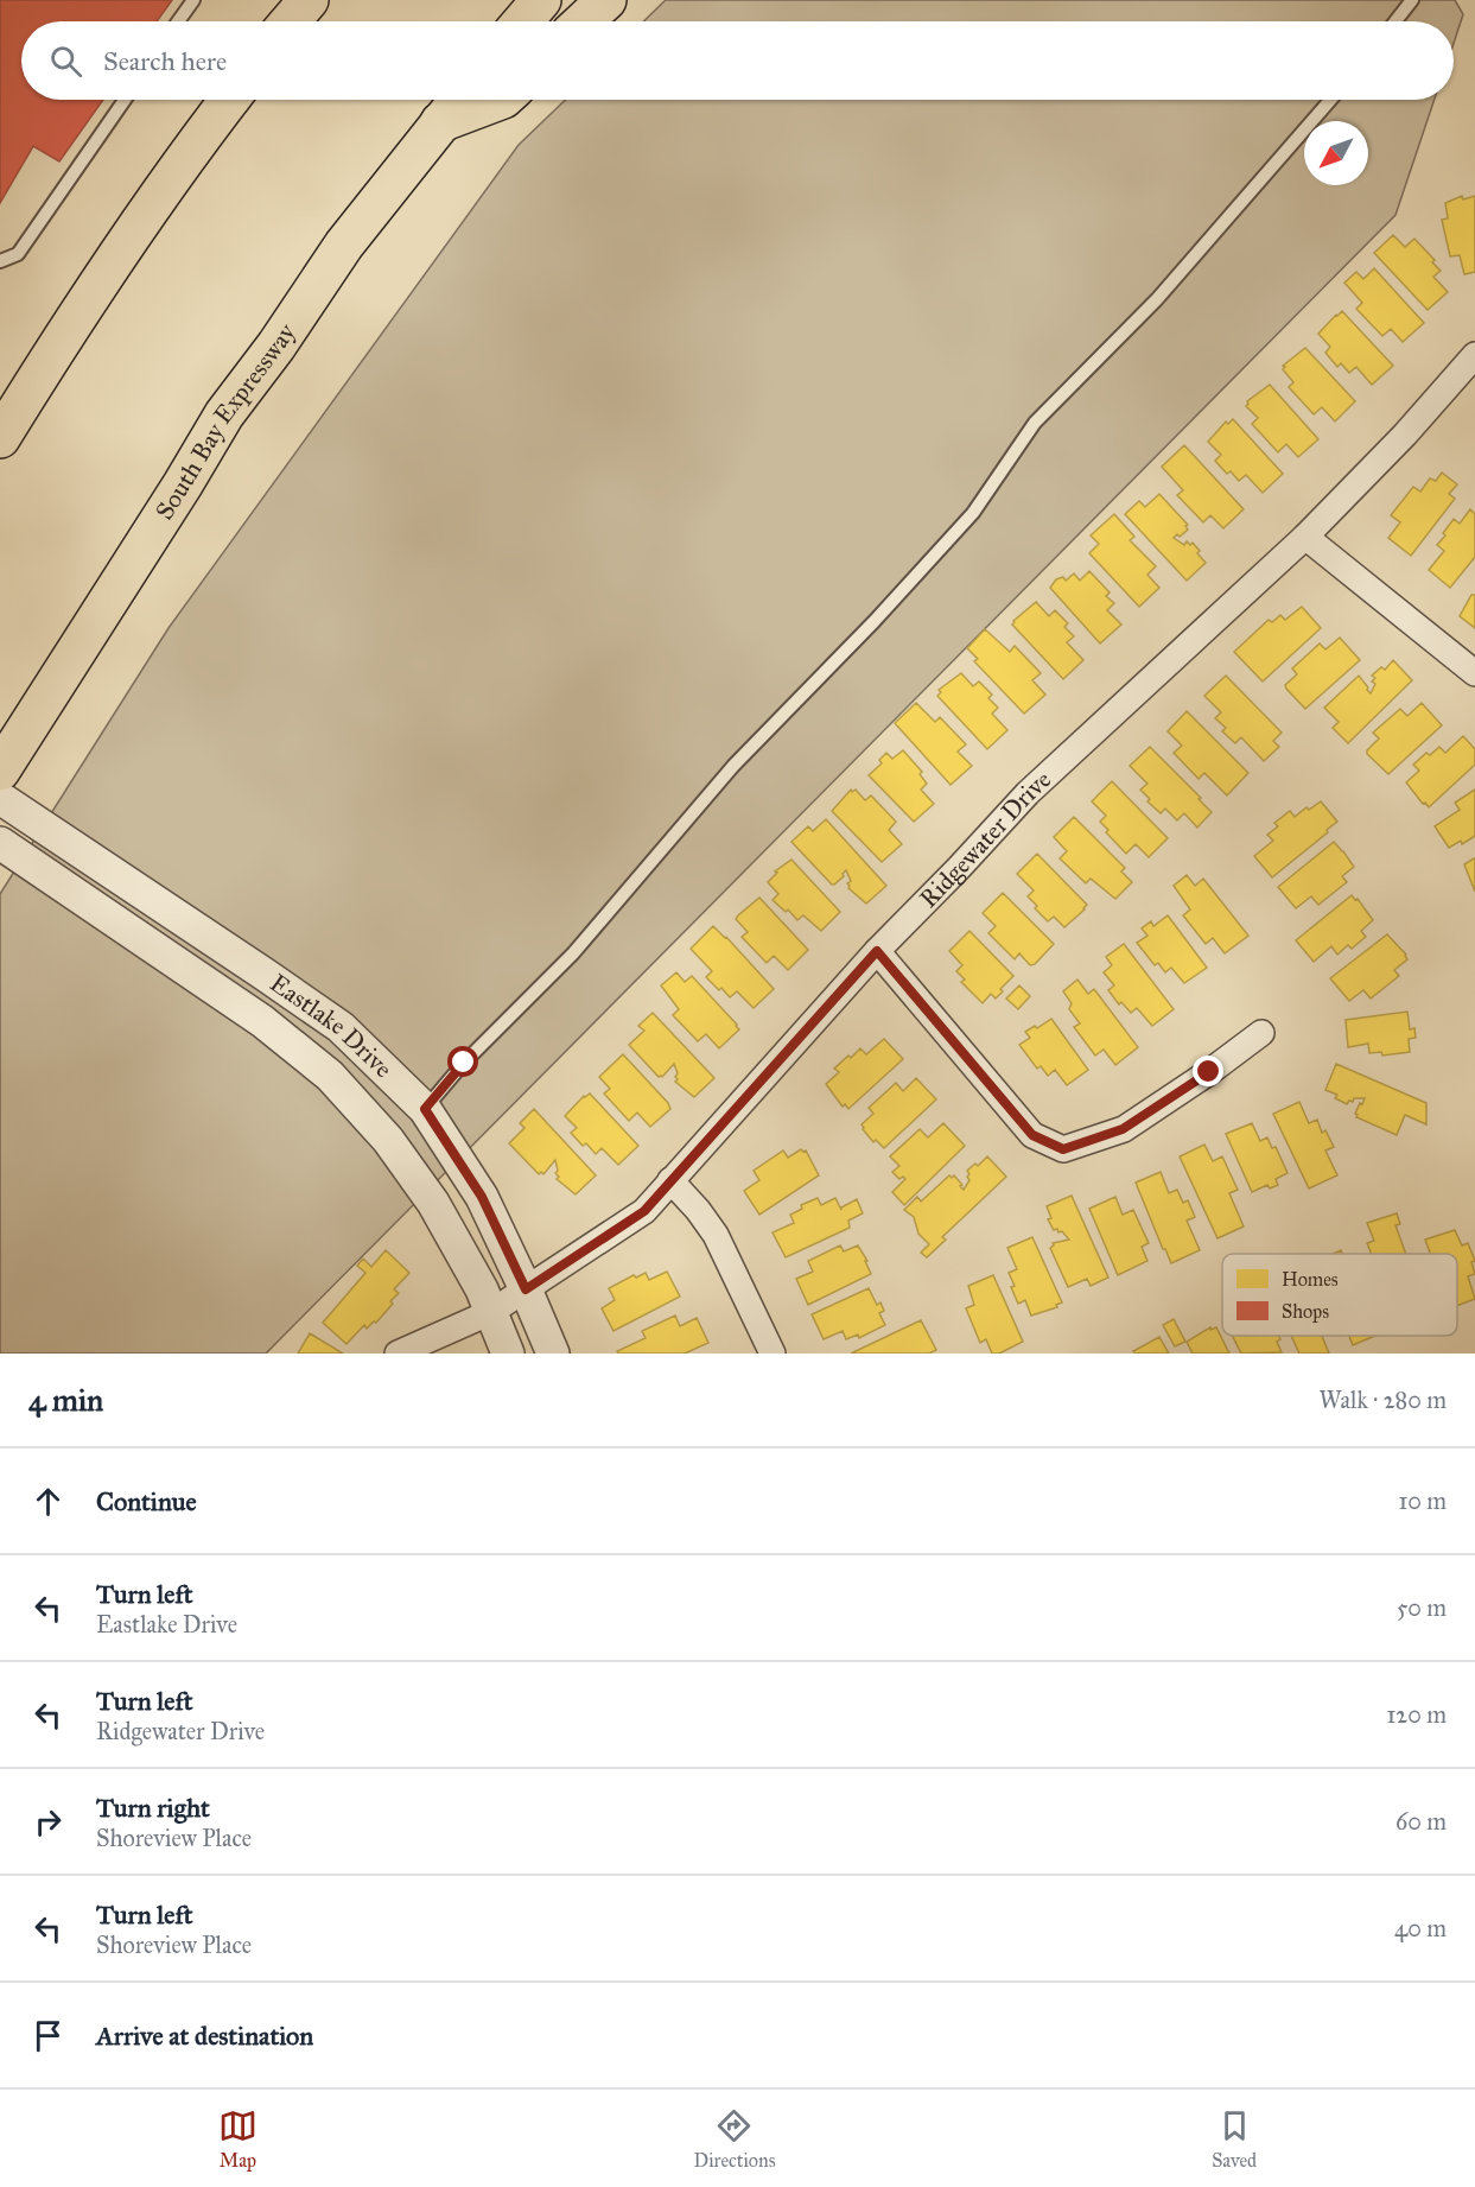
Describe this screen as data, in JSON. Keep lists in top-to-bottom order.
{
  "streets": {
    "highway": ["South Bay Expressway"],
    "street": ["Ridgewater Drive", "Eastlake Drive"]
  },
  "crossings": [
    ["Ridgewater Drive", "Eastlake Drive"]
  ],
  "legend": ["Homes", "Shops"],
  "north": "bottom left",
  "page": {
    "search": "Search here",
    "heading": ["4 min", "Walk · 280 m"],
    "list": [
      ["Continue", "10 m"],
      ["Turn left", "Eastlake Drive", "50 m"],
      ["Turn left", "Ridgewater Drive", "120 m"],
      ["Turn right", "Shoreview Place", "60 m"],
      ["Turn left", "Shoreview Place", "40 m"],
      "Arrive at destination"
    ],
    "nav": ["Map", "Directions", "Saved"]
  }
}
